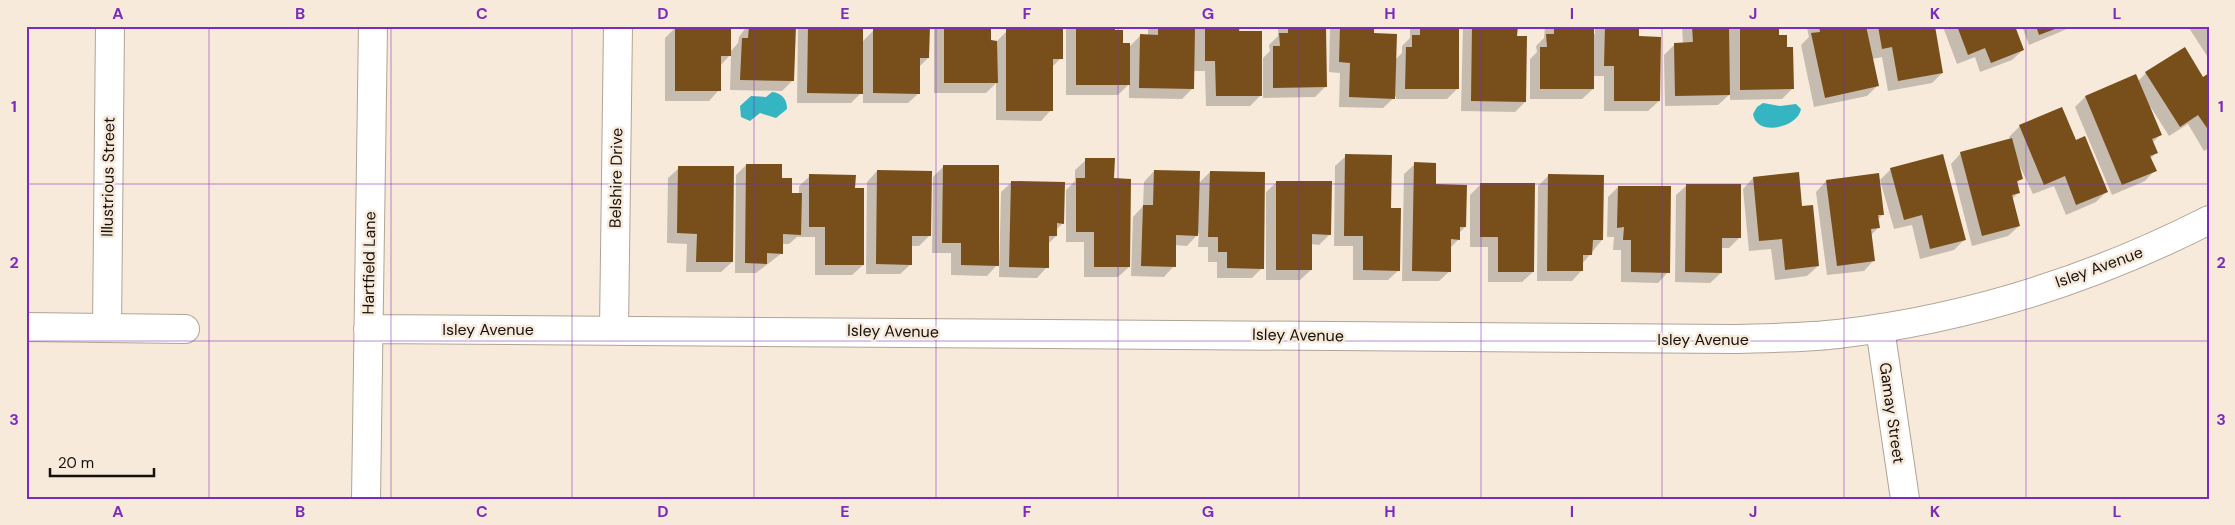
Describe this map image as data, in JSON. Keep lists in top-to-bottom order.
{
  "streets": {
    "street": [
      "Illustrious Street",
      "Belshire Drive",
      "Hartfield Lane",
      "Isley Avenue",
      "Gamay Street"
    ]
  },
  "crossings": [
    ["Belshire Drive", "Isley Avenue"],
    ["Hartfield Lane", "Isley Avenue"],
    ["Isley Avenue", "Gamay Street"]
  ],
  "scale_bar": "20 m",
  "grid": {
    "columns": [
      "A",
      "B",
      "C",
      "D",
      "E",
      "F",
      "G",
      "H",
      "I",
      "J",
      "K",
      "L"
    ],
    "rows": ["1", "2", "3"]
  }
}
